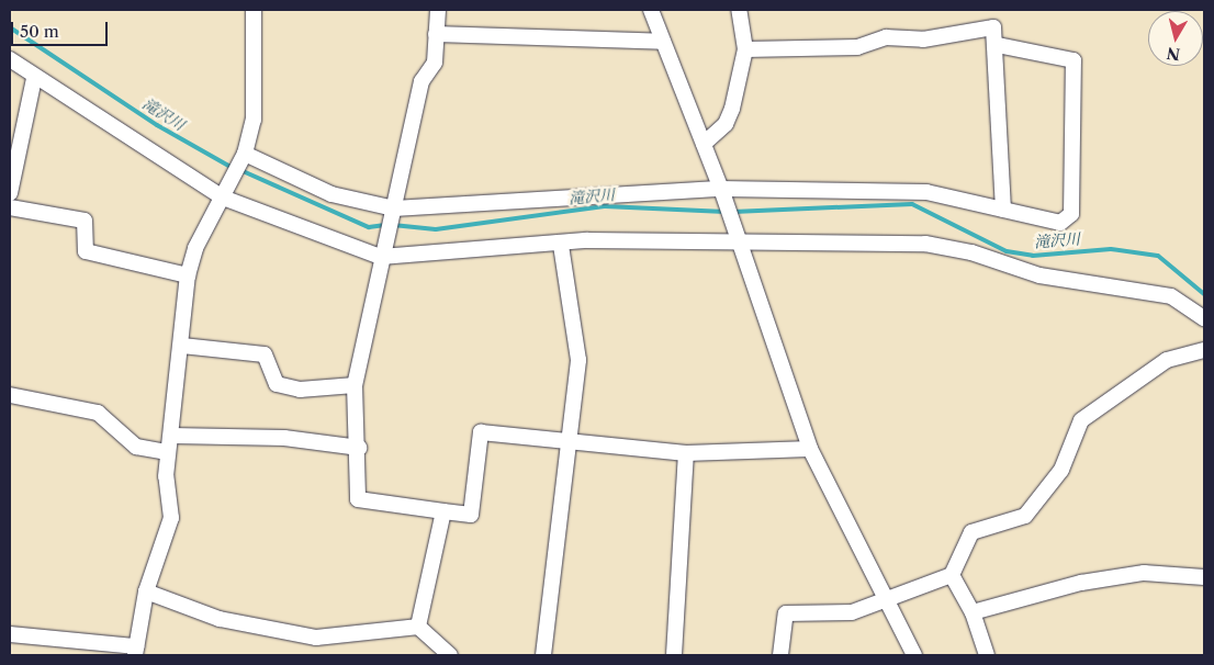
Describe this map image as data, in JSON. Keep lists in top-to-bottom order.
{
  "water": ["滝沢川"],
  "scale_bar": "50 m",
  "north": "bottom"
}
